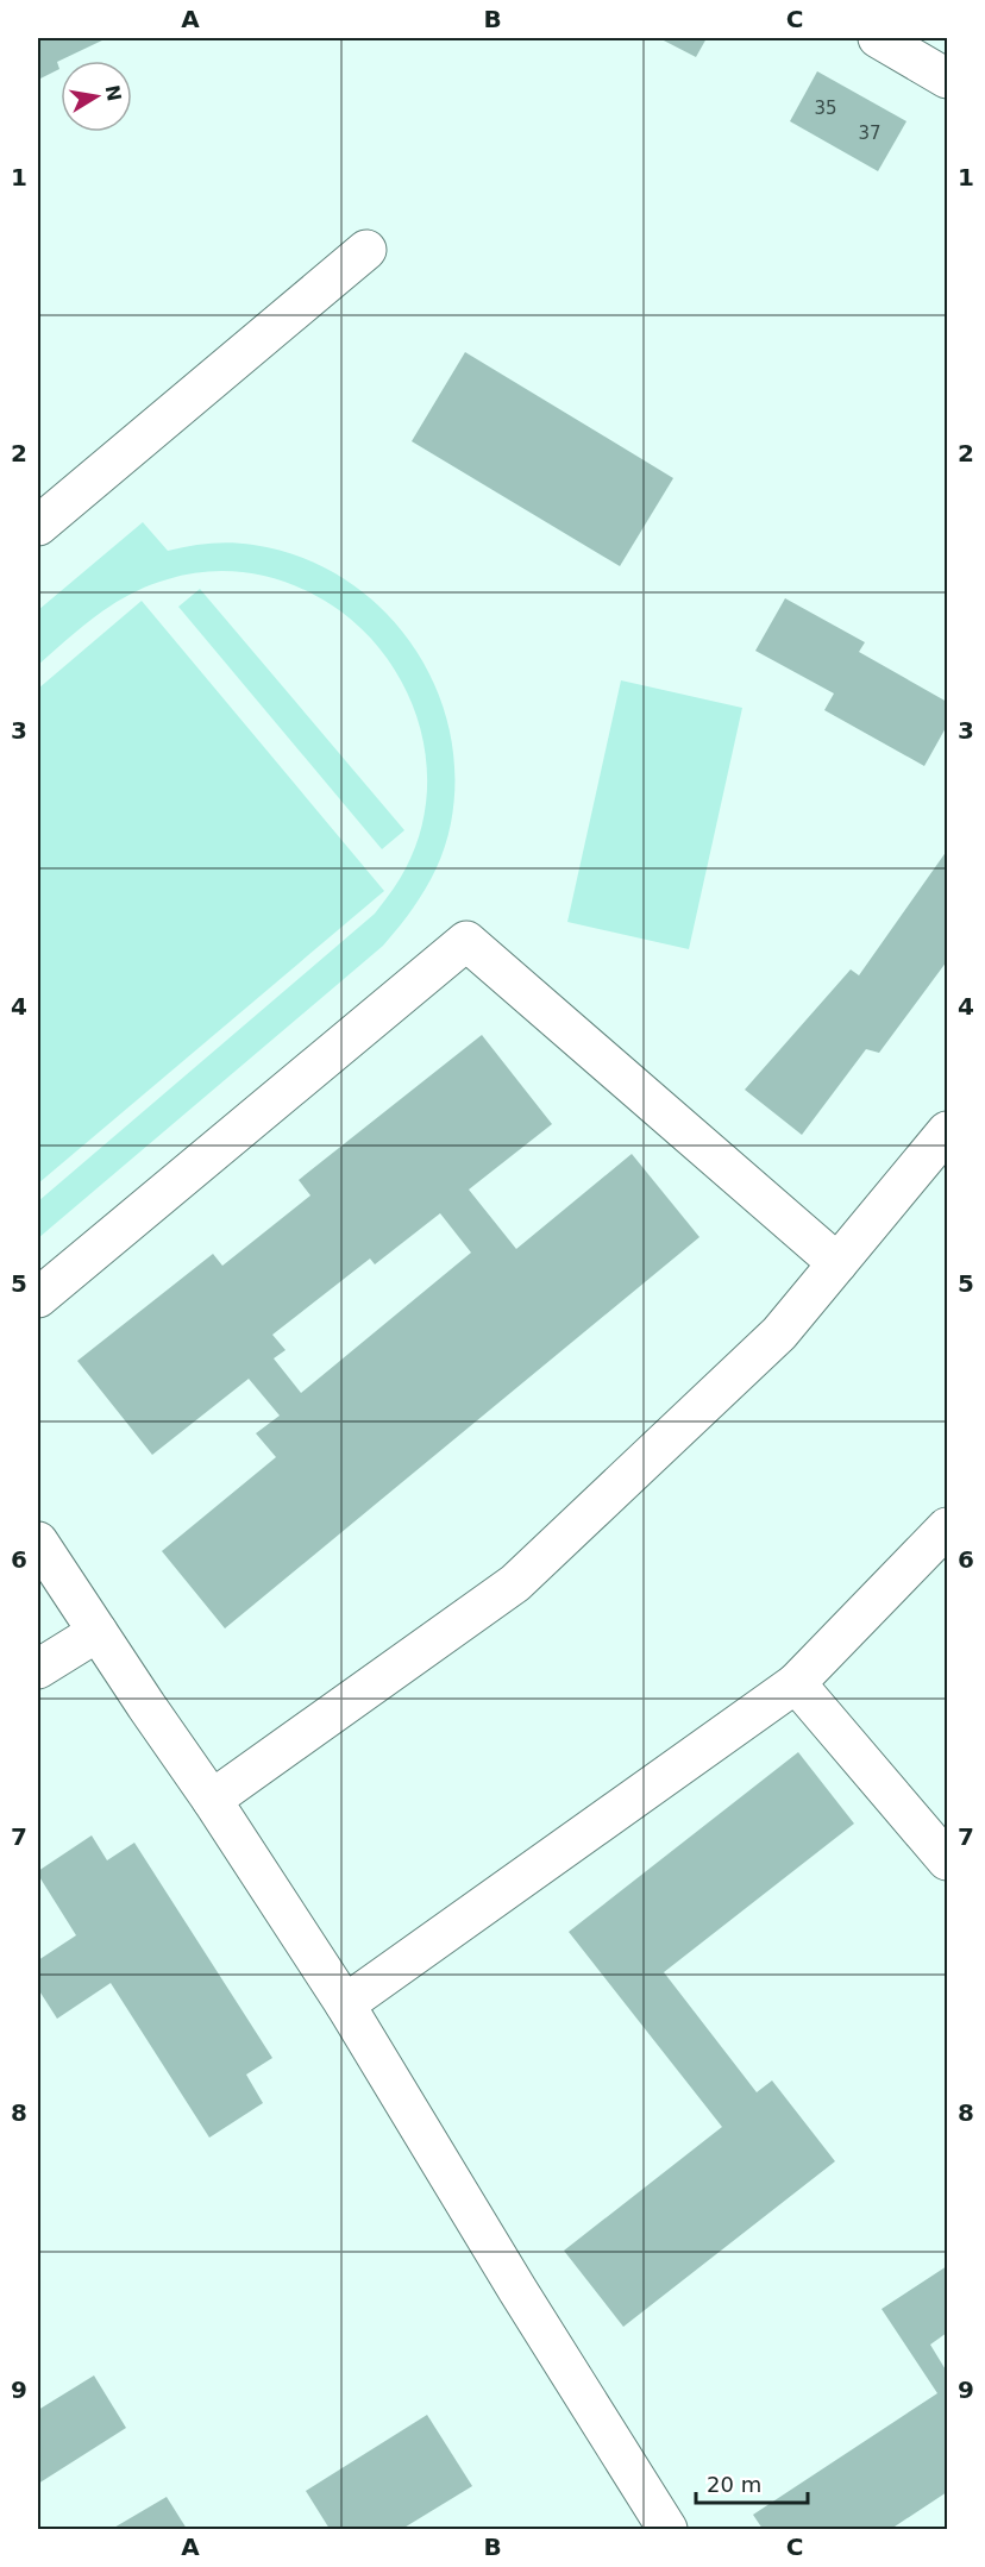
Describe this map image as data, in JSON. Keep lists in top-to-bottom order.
{
  "house_numbers": ["35", "37"],
  "scale_bar": "20 m",
  "north": "right",
  "grid": {
    "columns": ["A", "B", "C"],
    "rows": [
      "1",
      "2",
      "3",
      "4",
      "5",
      "6",
      "7",
      "8",
      "9"
    ]
  }
}
